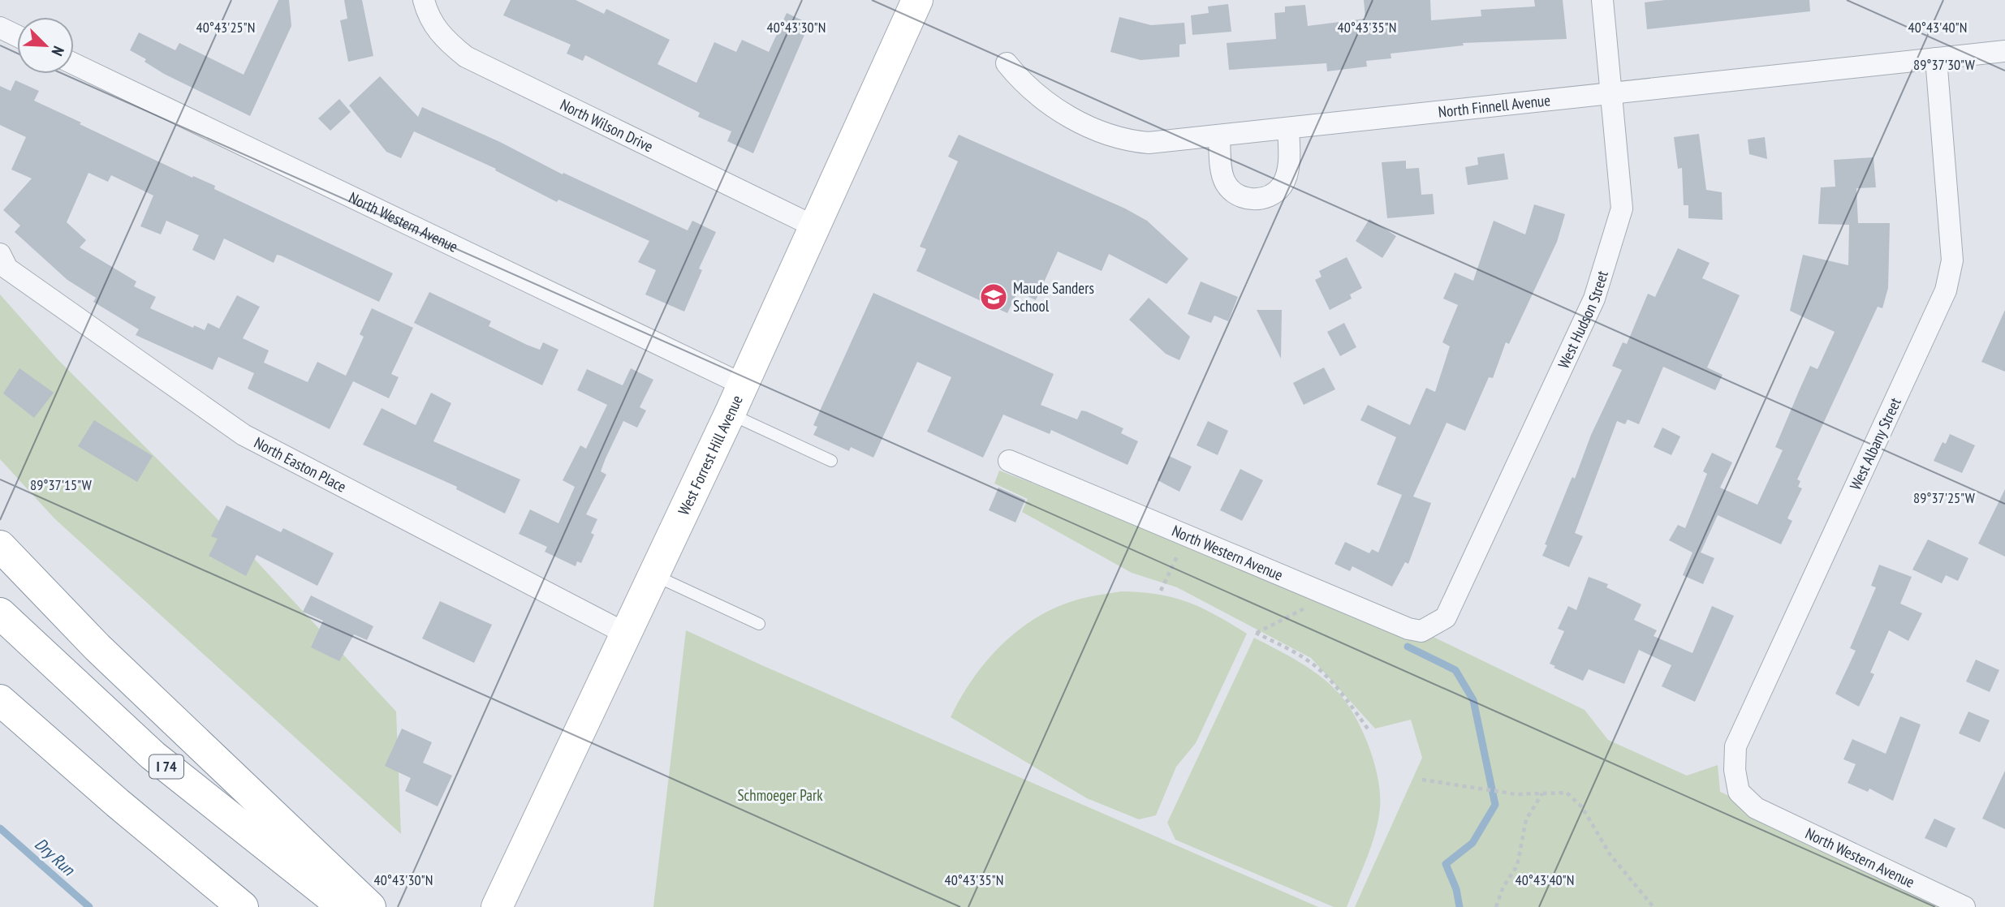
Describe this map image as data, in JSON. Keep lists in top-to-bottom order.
{
  "streets": {
    "main road": ["West Forrest Hill Avenue", "I 74"],
    "street": [
      "North Finnell Avenue",
      "North Wilson Drive",
      "North Western Avenue",
      "West Hudson Street",
      "West Albany Street",
      "North Easton Place"
    ]
  },
  "crossings": [
    ["North Finnell Avenue", "West Hudson Street"],
    ["North Finnell Avenue", "West Albany Street"],
    ["North Wilson Drive", "West Forrest Hill Avenue"],
    ["North Western Avenue", "West Hudson Street"],
    ["North Western Avenue", "West Albany Street"],
    ["North Western Avenue", "West Forrest Hill Avenue"],
    ["West Forrest Hill Avenue", "North Easton Place"]
  ],
  "water": ["Dry Run"],
  "parks": ["Schmoeger Park"],
  "places": {
    "school or university": ["Maude Sanders School"]
  },
  "north": "bottom right",
  "coordinates": [
    "40°43'25\"N",
    "40°43'30\"N",
    "40°43'35\"N",
    "40°43'40\"N",
    "89°37'30\"W",
    "89°37'15\"W",
    "89°37'25\"W"
  ]
}
